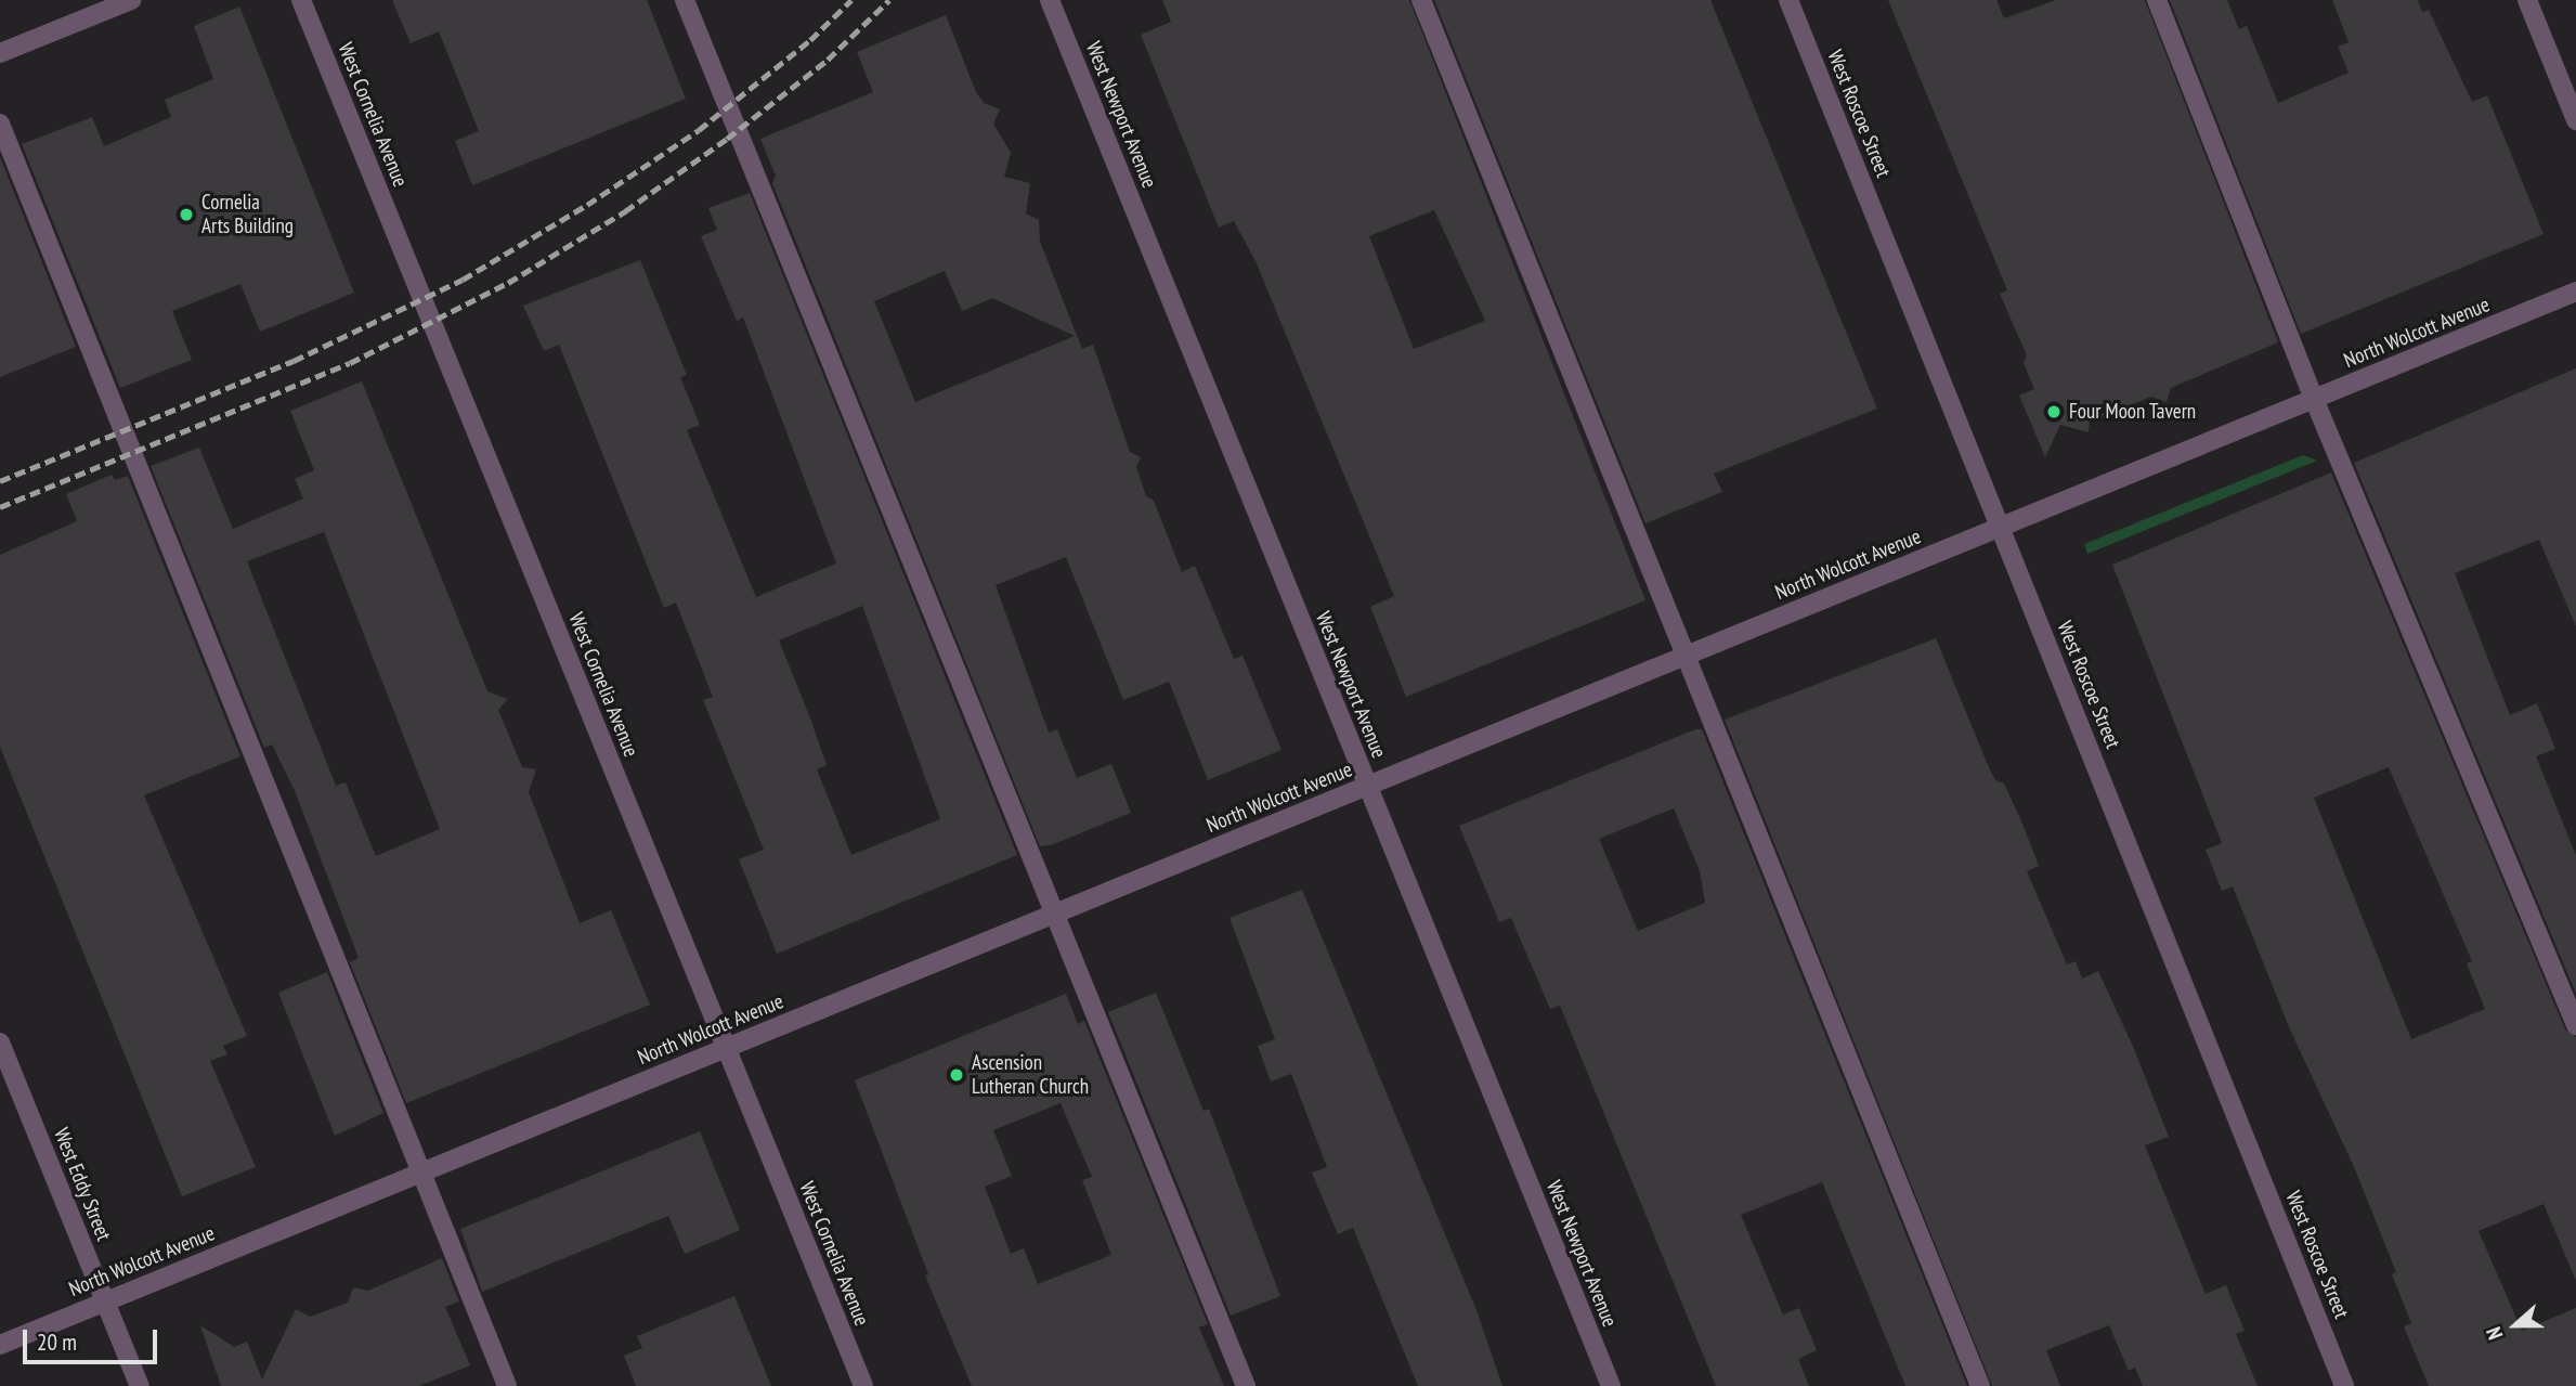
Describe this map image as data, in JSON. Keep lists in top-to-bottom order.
{
  "streets": {
    "street": [
      "West Roscoe Street",
      "West Cornelia Avenue",
      "West Newport Avenue",
      "North Wolcott Avenue",
      "West Eddy Street"
    ]
  },
  "crossings": [
    ["West Roscoe Street", "North Wolcott Avenue"],
    ["West Cornelia Avenue", "North Wolcott Avenue"],
    ["West Newport Avenue", "North Wolcott Avenue"],
    ["North Wolcott Avenue", "West Eddy Street"]
  ],
  "places": ["Cornelia Arts Building", "Four Moon Tavern", "Ascension Lutheran Church"],
  "scale_bar": "20 m",
  "north": "left"
}
